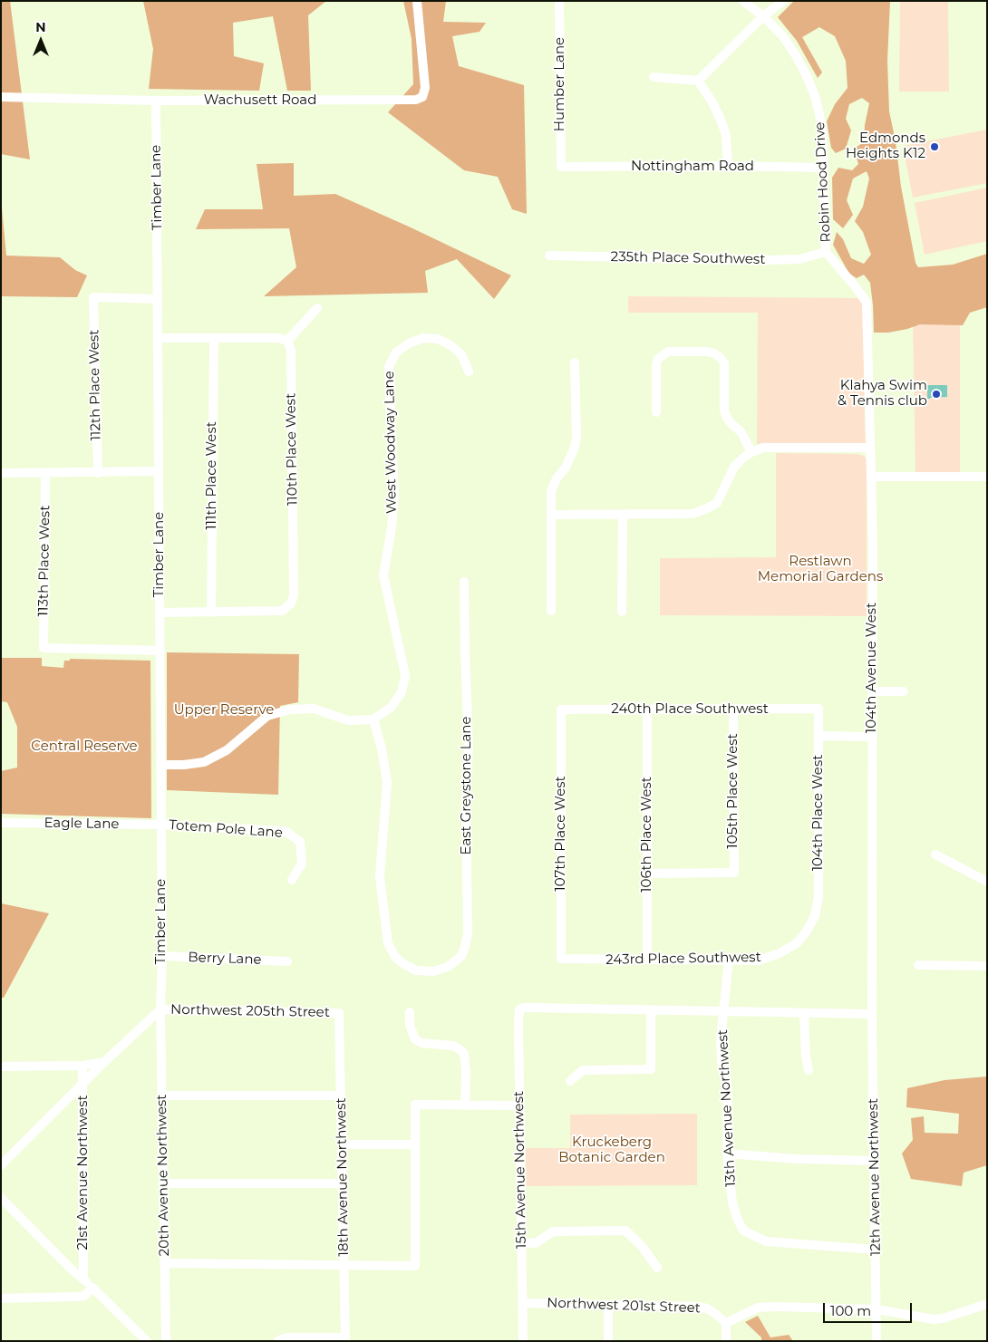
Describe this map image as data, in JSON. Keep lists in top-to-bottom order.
{
  "streets": {
    "street": [
      "Humber Lane",
      "Wachusett Road",
      "Nottingham Road",
      "Robin Hood Drive",
      "Timber Lane",
      "235th Place Southwest",
      "112th Place West",
      "West Woodway Lane",
      "110th Place West",
      "111th Place West",
      "113th Place West",
      "104th Avenue West",
      "240th Place Southwest",
      "East Greystone Lane",
      "105th Place West",
      "104th Place West",
      "Eagle Lane",
      "Totem Pole Lane",
      "107th Place West",
      "106th Place West",
      "Berry Lane",
      "243rd Place Southwest",
      "Northwest 205th Street",
      "13th Avenue Northwest",
      "15th Avenue Northwest",
      "21st Avenue Northwest",
      "20th Avenue Northwest",
      "18th Avenue Northwest",
      "12th Avenue Northwest",
      "Northwest 201st Street"
    ]
  },
  "crossings": [
    ["Humber Lane", "Nottingham Road"],
    ["Wachusett Road", "Timber Lane"],
    ["Nottingham Road", "Robin Hood Drive"],
    ["Robin Hood Drive", "235th Place Southwest"],
    ["Robin Hood Drive", "104th Avenue West"],
    ["Timber Lane", "112th Place West"],
    ["Timber Lane", "113th Place West"],
    ["Timber Lane", "Eagle Lane"],
    ["Timber Lane", "Totem Pole Lane"],
    ["Timber Lane", "Berry Lane"],
    ["Timber Lane", "Northwest 205th Street"],
    ["Timber Lane", "20th Avenue Northwest"],
    ["West Woodway Lane", "East Greystone Lane"],
    ["110th Place West", "111th Place West"],
    ["104th Avenue West", "12th Avenue Northwest"],
    ["240th Place Southwest", "105th Place West"],
    ["240th Place Southwest", "104th Place West"],
    ["240th Place Southwest", "107th Place West"],
    ["240th Place Southwest", "106th Place West"],
    ["105th Place West", "106th Place West"],
    ["104th Place West", "243rd Place Southwest"],
    ["Eagle Lane", "Totem Pole Lane"],
    ["107th Place West", "243rd Place Southwest"],
    ["106th Place West", "243rd Place Southwest"],
    ["Northwest 205th Street", "20th Avenue Northwest"],
    ["Northwest 205th Street", "18th Avenue Northwest"],
    ["13th Avenue Northwest", "12th Avenue Northwest"],
    ["15th Avenue Northwest", "Northwest 201st Street"]
  ],
  "parks": [
    "Restlawn Memorial Gardens",
    "Upper Reserve",
    "Central Reserve",
    "Kruckeberg Botanic Garden"
  ],
  "places": ["Edmonds Heights K12", "Klahya Swim & Tennis club"],
  "scale_bar": "100 m",
  "north": "top"
}
